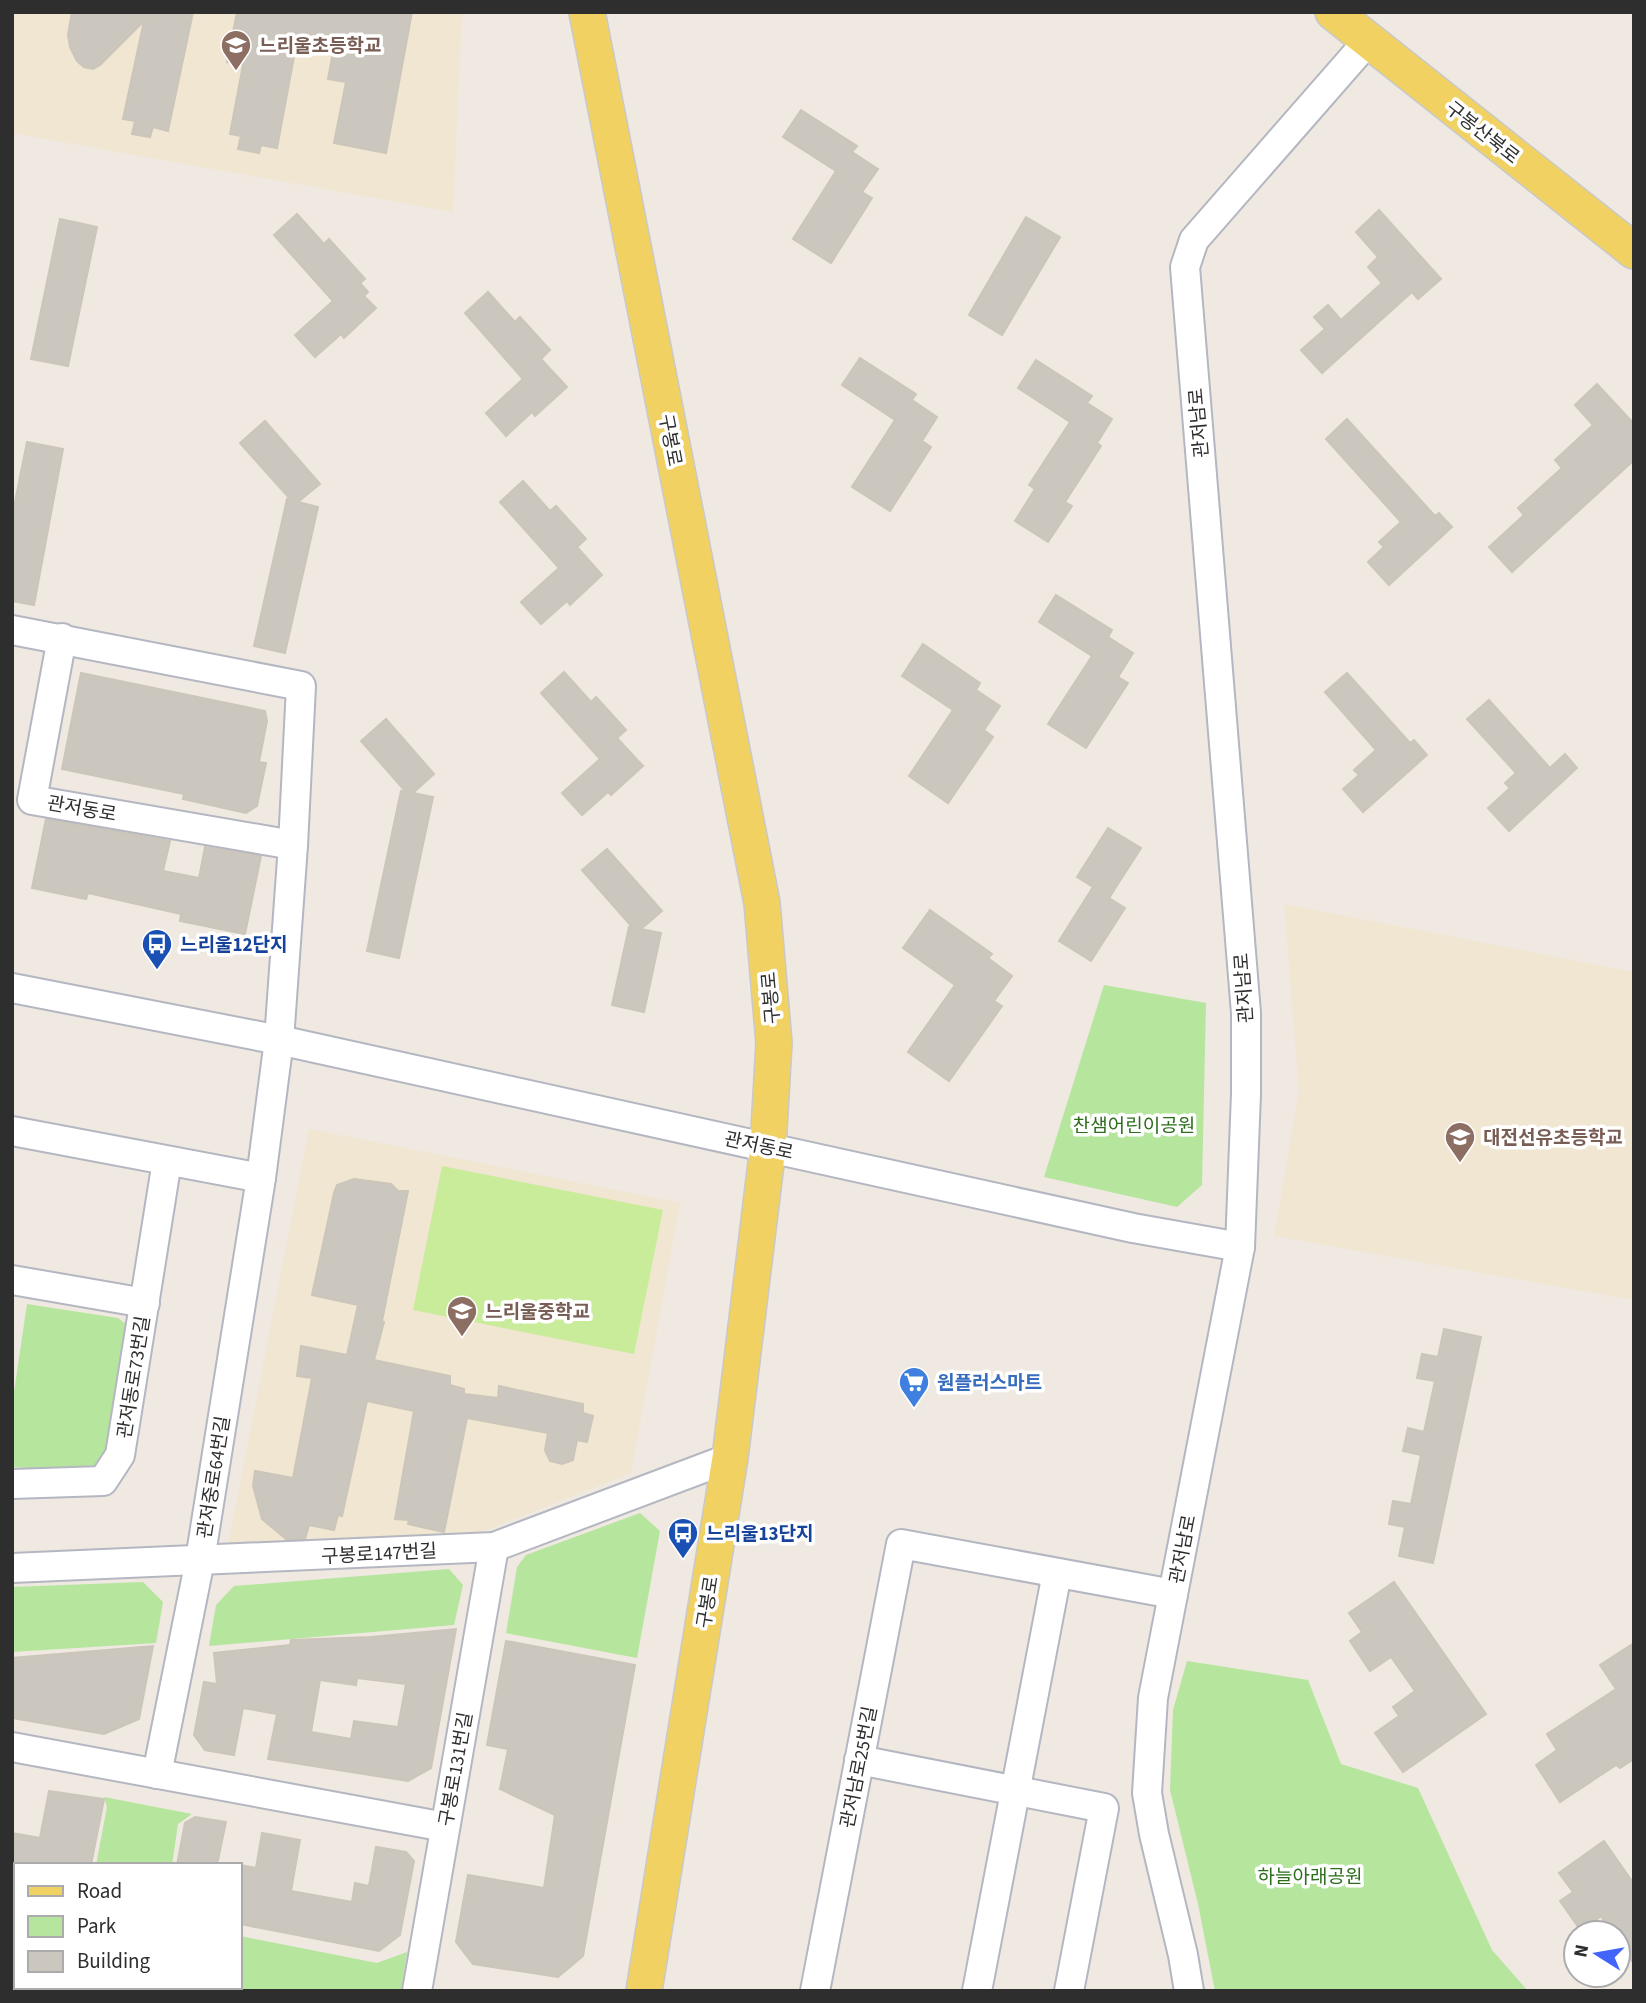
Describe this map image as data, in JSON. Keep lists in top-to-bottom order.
{
  "streets": {
    "main road": ["구봉산북로", "구봉로"],
    "street": [
      "관저남로",
      "관저동로",
      "관저동로73번길",
      "관저중로64번길",
      "구봉로147번길",
      "관저남로25번길",
      "구봉로131번길"
    ]
  },
  "crossings": [
    ["구봉산북로", "관저남로"],
    ["관저남로", "관저동로"],
    ["구봉로", "관저동로"],
    ["구봉로", "구봉로147번길"],
    ["관저동로", "관저중로64번길"],
    ["관저중로64번길", "구봉로147번길"],
    ["구봉로147번길", "구봉로131번길"]
  ],
  "parks": ["찬샘어린이공원", "하늘아래공원"],
  "places": {
    "school or university": ["느리울초등학교", "대전선유초등학교", "느리울중학교"],
    "bus stop": ["느리울12단지", "느리울13단지"],
    "supermarket": ["원플러스마트"]
  },
  "legend": ["Road", "Park", "Building"],
  "north": "left"
}
